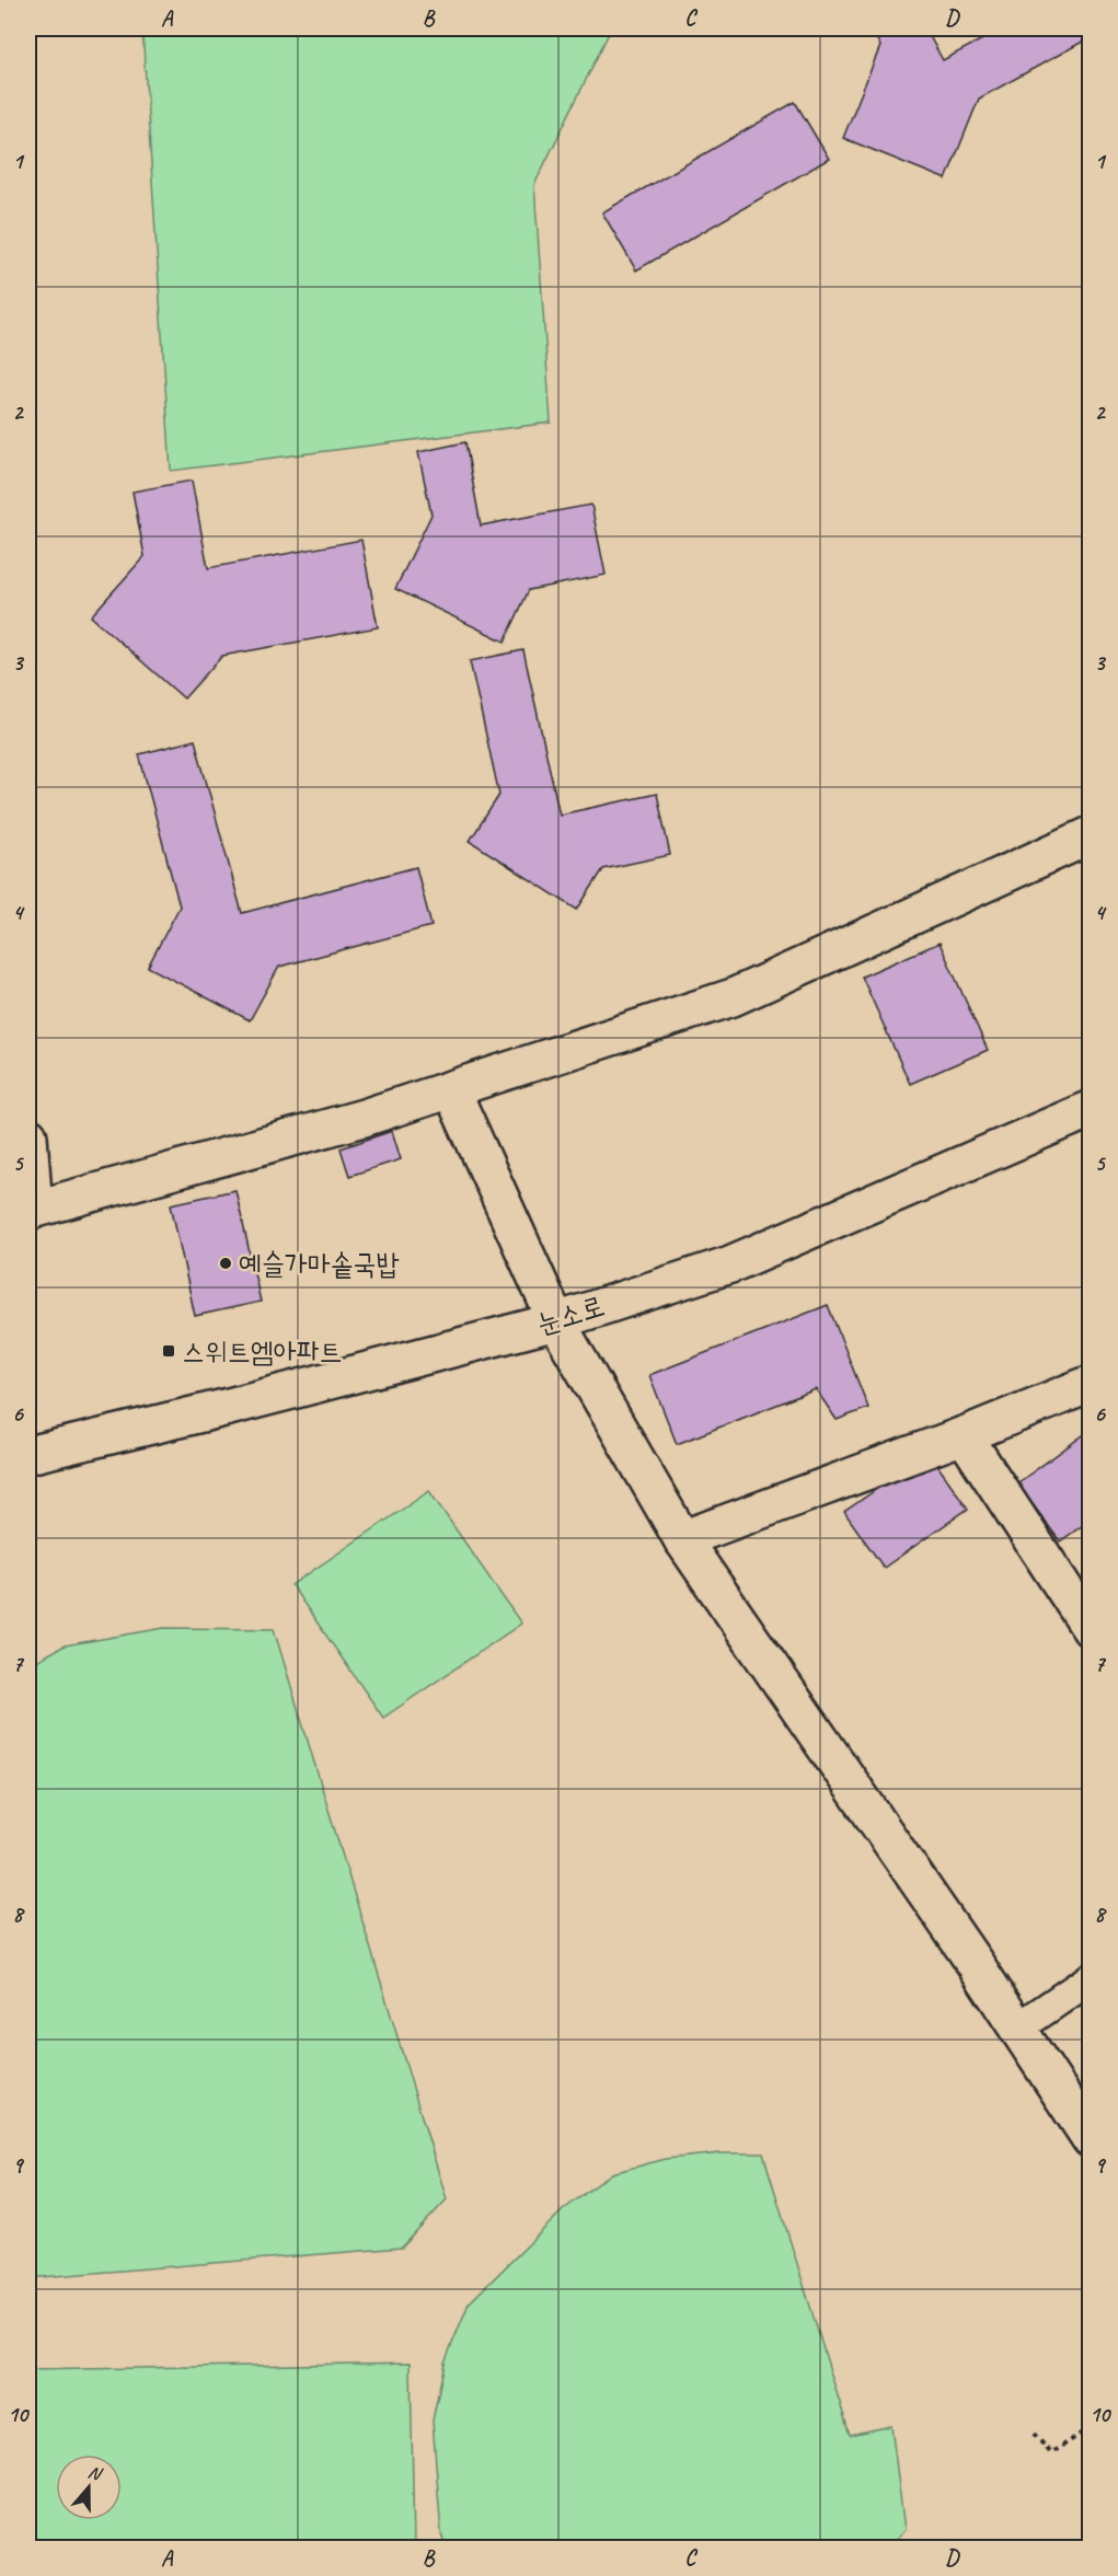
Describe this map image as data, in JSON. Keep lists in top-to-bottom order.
{
  "streets": {
    "street": ["눈소로"]
  },
  "places": {
    "other": ["예슬가마솥국밥"],
    "transit": ["스위트엠아파트"]
  },
  "north": "top",
  "grid": {
    "columns": [
      "A",
      "B",
      "C",
      "D"
    ],
    "rows": [
      "1",
      "2",
      "3",
      "4",
      "5",
      "6",
      "7",
      "8",
      "9",
      "10"
    ]
  }
}
